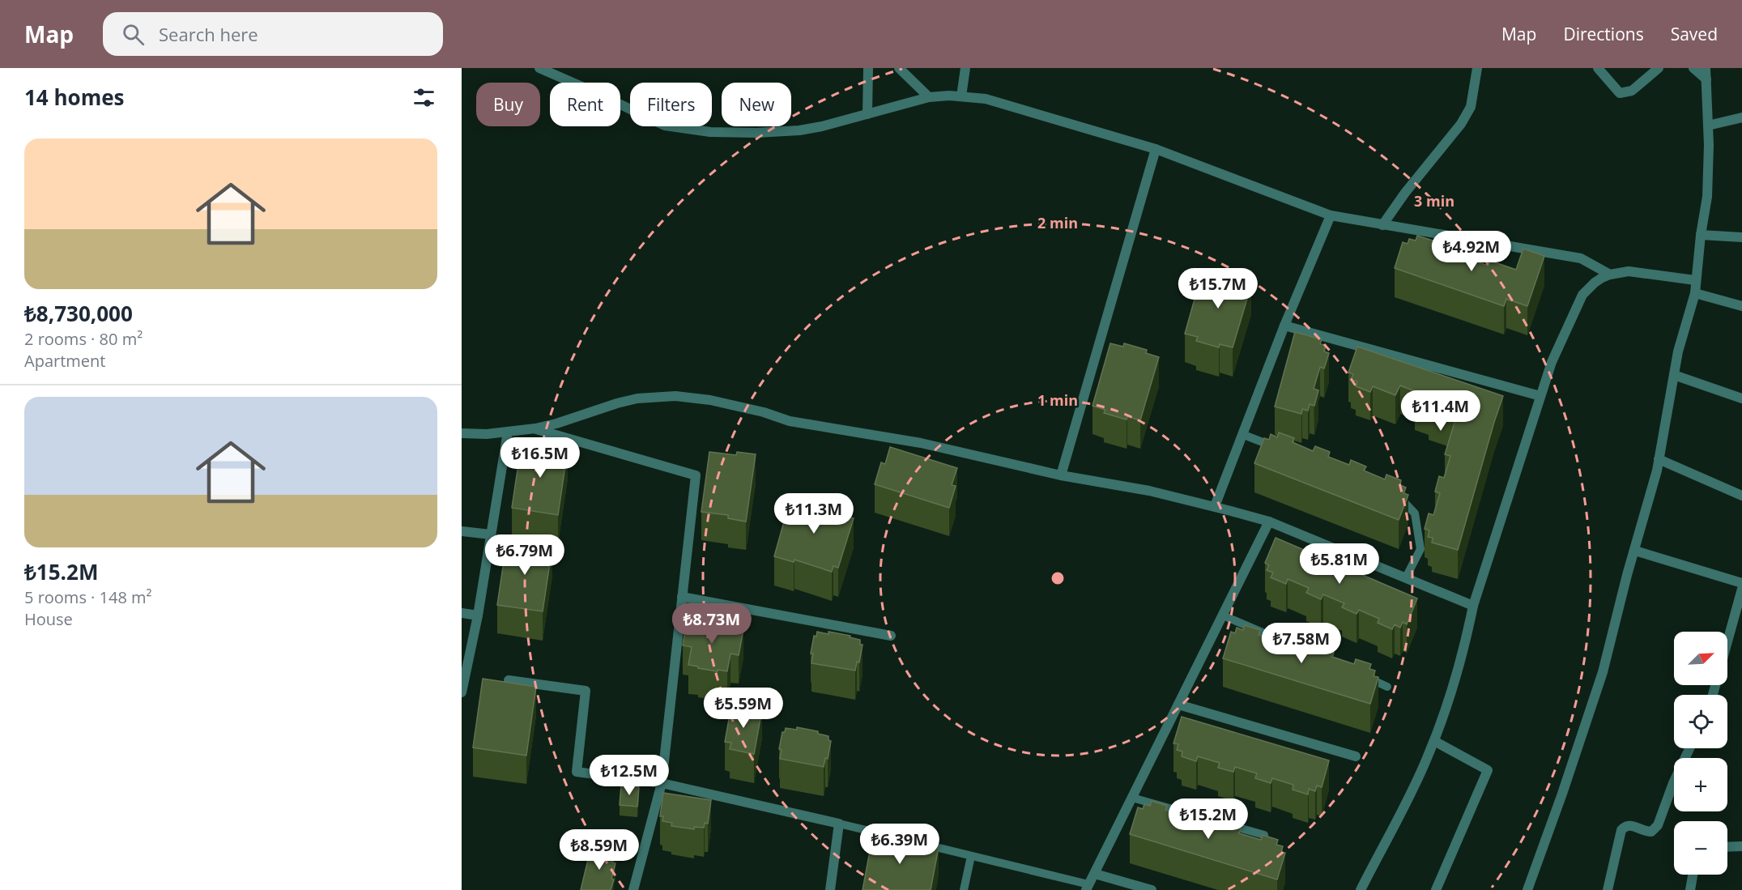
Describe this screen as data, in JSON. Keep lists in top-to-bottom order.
{
  "north": "top right",
  "page": {
    "header": "Map",
    "search": "Search here",
    "nav": ["Map", "Directions", "Saved"],
    "heading": "14 homes",
    "chip": [
      "Buy",
      "Rent",
      "Filters",
      "New"
    ],
    "list": [
      {
        "name": "₺8,730,000",
        "note": "2 rooms · 80 m² · Apartment"
      },
      {
        "name": "₺15.2M",
        "note": "5 rooms · 148 m² · House"
      }
    ],
    "price": [
      "₺4.92M",
      "₺15.7M",
      "₺11.4M",
      "₺16.5M",
      "₺11.3M",
      "₺6.79M",
      "₺5.81M",
      "₺8.73M",
      "₺7.58M",
      "₺5.59M",
      "₺12.5M",
      "₺15.2M",
      "₺6.39M",
      "₺8.59M"
    ],
    "map_buttons": ["+", "−"]
  },
  "rings": ["3 min", "2 min", "1 min"]
}
